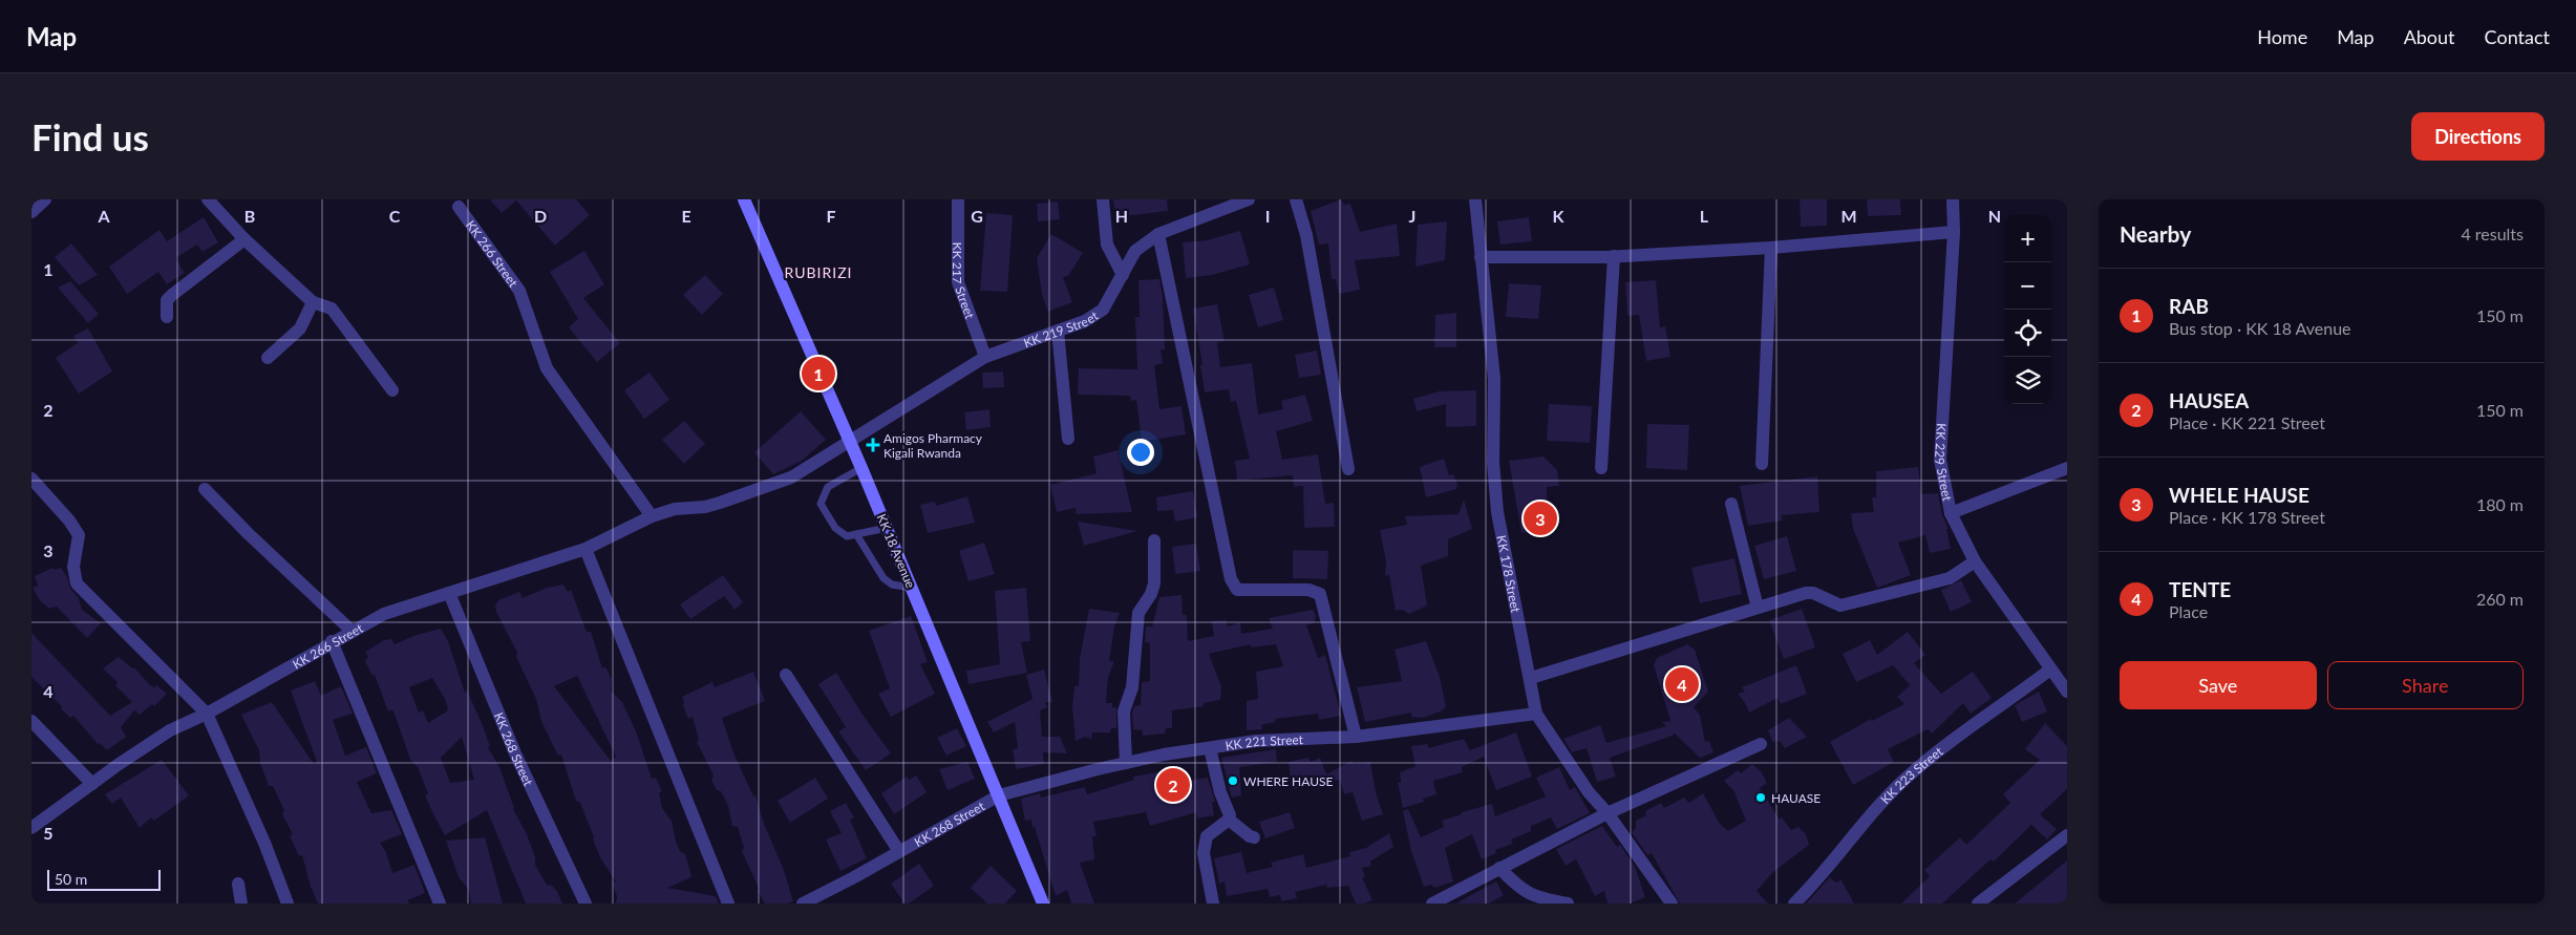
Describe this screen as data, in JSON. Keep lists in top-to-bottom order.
{
  "streets": {
    "main road": ["KK 18 Avenue"],
    "street": [
      "KK 266 Street",
      "KK 217 Street",
      "KK 219 Street",
      "KK 229 Street",
      "KK 178 Street",
      "KK 221 Street",
      "KK 268 Street",
      "KK 223 Street"
    ]
  },
  "crossings": [
    ["KK 266 Street", "KK 219 Street"],
    ["KK 266 Street", "KK 18 Avenue"],
    ["KK 266 Street", "KK 268 Street"],
    ["KK 217 Street", "KK 219 Street"],
    ["KK 219 Street", "KK 18 Avenue"],
    ["KK 229 Street", "KK 223 Street"],
    ["KK 18 Avenue", "KK 221 Street"],
    ["KK 18 Avenue", "KK 268 Street"],
    ["KK 178 Street", "KK 221 Street"],
    ["KK 221 Street", "KK 268 Street"]
  ],
  "districts": ["RUBIRIZI"],
  "places": {
    "health": ["Amigos Pharmacy Kigali Rwanda"],
    "other": ["WHERE HAUSE", "HAUASE"]
  },
  "scale_bar": "50 m",
  "page": {
    "header": "Map",
    "nav": [
      "Home",
      "Map",
      "About",
      "Contact"
    ],
    "buttons": [
      "Directions",
      ["Save", "Share"]
    ],
    "title": "Find us",
    "heading": ["Nearby", "4 results"],
    "map_buttons": ["+", "−"],
    "list": [
      {
        "mark": "1",
        "name": "RAB",
        "note": "Bus stop · KK 18 Avenue",
        "value": "150 m"
      },
      {
        "mark": "2",
        "name": "HAUSEA",
        "note": "Place · KK 221 Street",
        "value": "150 m"
      },
      {
        "mark": "3",
        "name": "WHELE HAUSE",
        "note": "Place · KK 178 Street",
        "value": "180 m"
      },
      {
        "mark": "4",
        "name": "TENTE",
        "note": "Place",
        "value": "260 m"
      }
    ],
    "pins": [
      "1",
      "3",
      "4",
      "2"
    ],
    "scale": "50 m"
  },
  "grid": {
    "columns": [
      "A",
      "B",
      "C",
      "D",
      "E",
      "F",
      "G",
      "H",
      "I",
      "J",
      "K",
      "L",
      "M",
      "N"
    ],
    "rows": [
      "1",
      "2",
      "3",
      "4",
      "5"
    ]
  }
}
